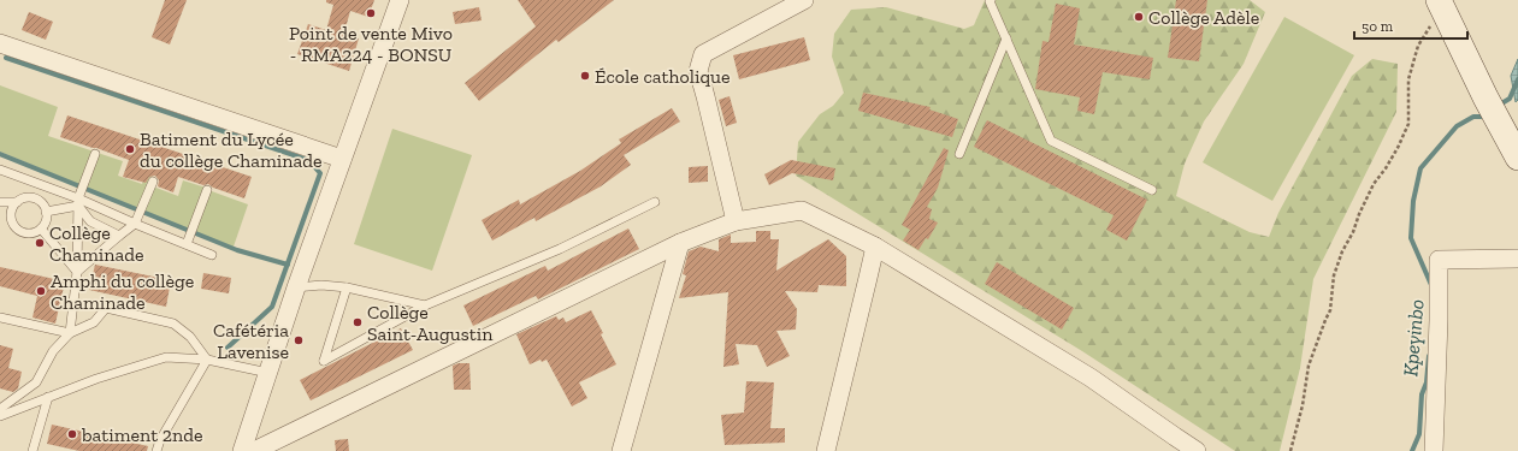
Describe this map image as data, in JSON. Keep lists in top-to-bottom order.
{
  "water": ["Kpeyinbo"],
  "places": [
    "Point de vente Mivo - RMA224 - BONSU",
    "Collège Adèle",
    "École catholique",
    "Batiment du Lycée du collège Chaminade",
    "Collège Chaminade",
    "Amphi du collège Chaminade",
    "Collège Saint-Augustin",
    "Cafétéria Lavenise",
    "batiment 2nde"
  ],
  "scale_bar": "50 m"
}
